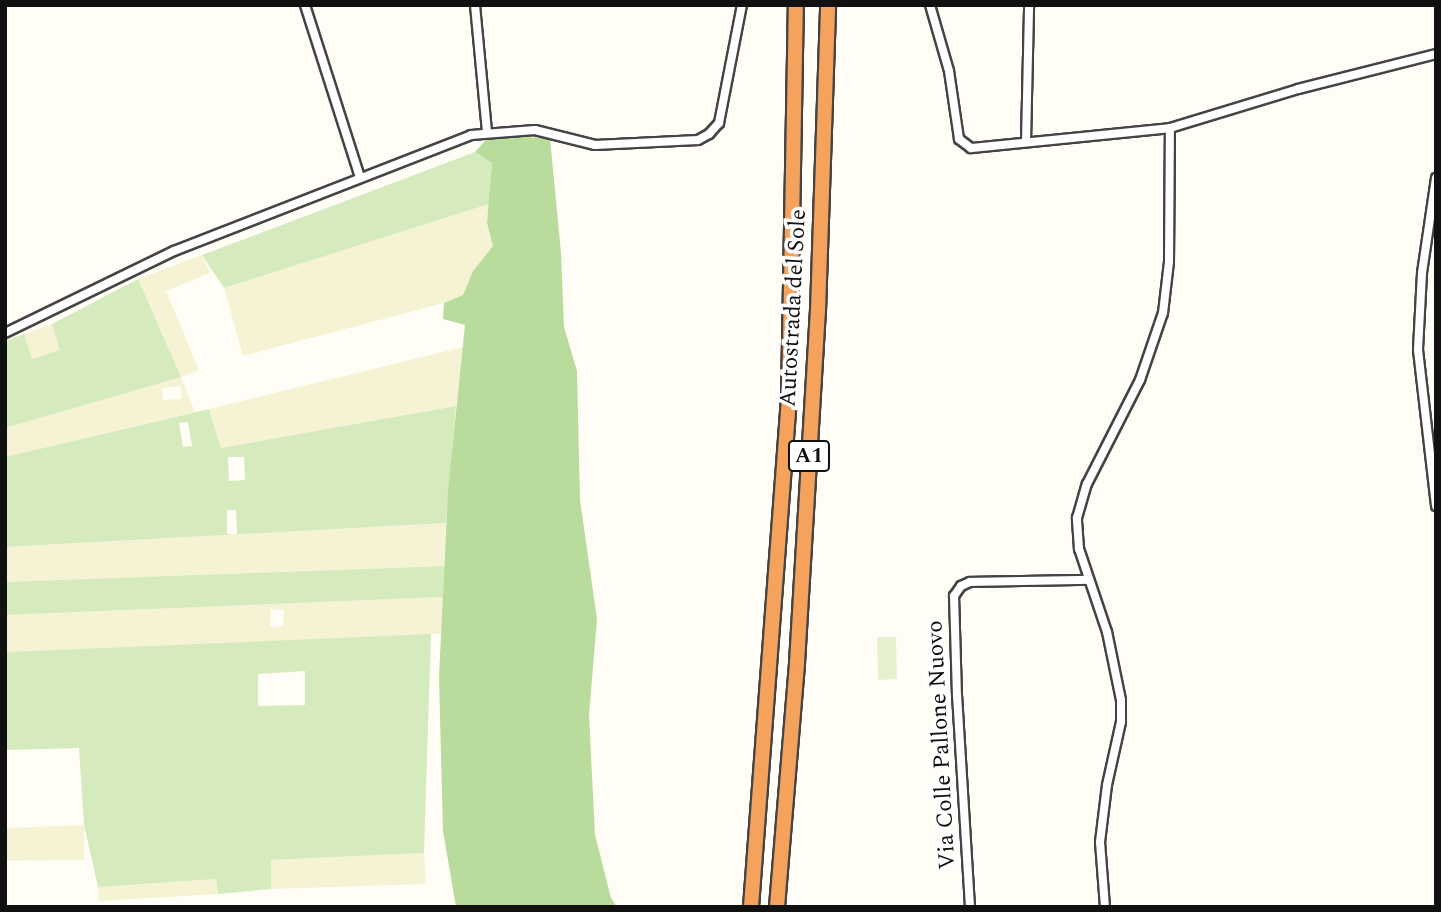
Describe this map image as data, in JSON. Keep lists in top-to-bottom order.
{
  "streets": {
    "highway": ["Autostrada del Sole", "A1"],
    "street": ["Via Colle Pallone Nuovo"]
  }
}
